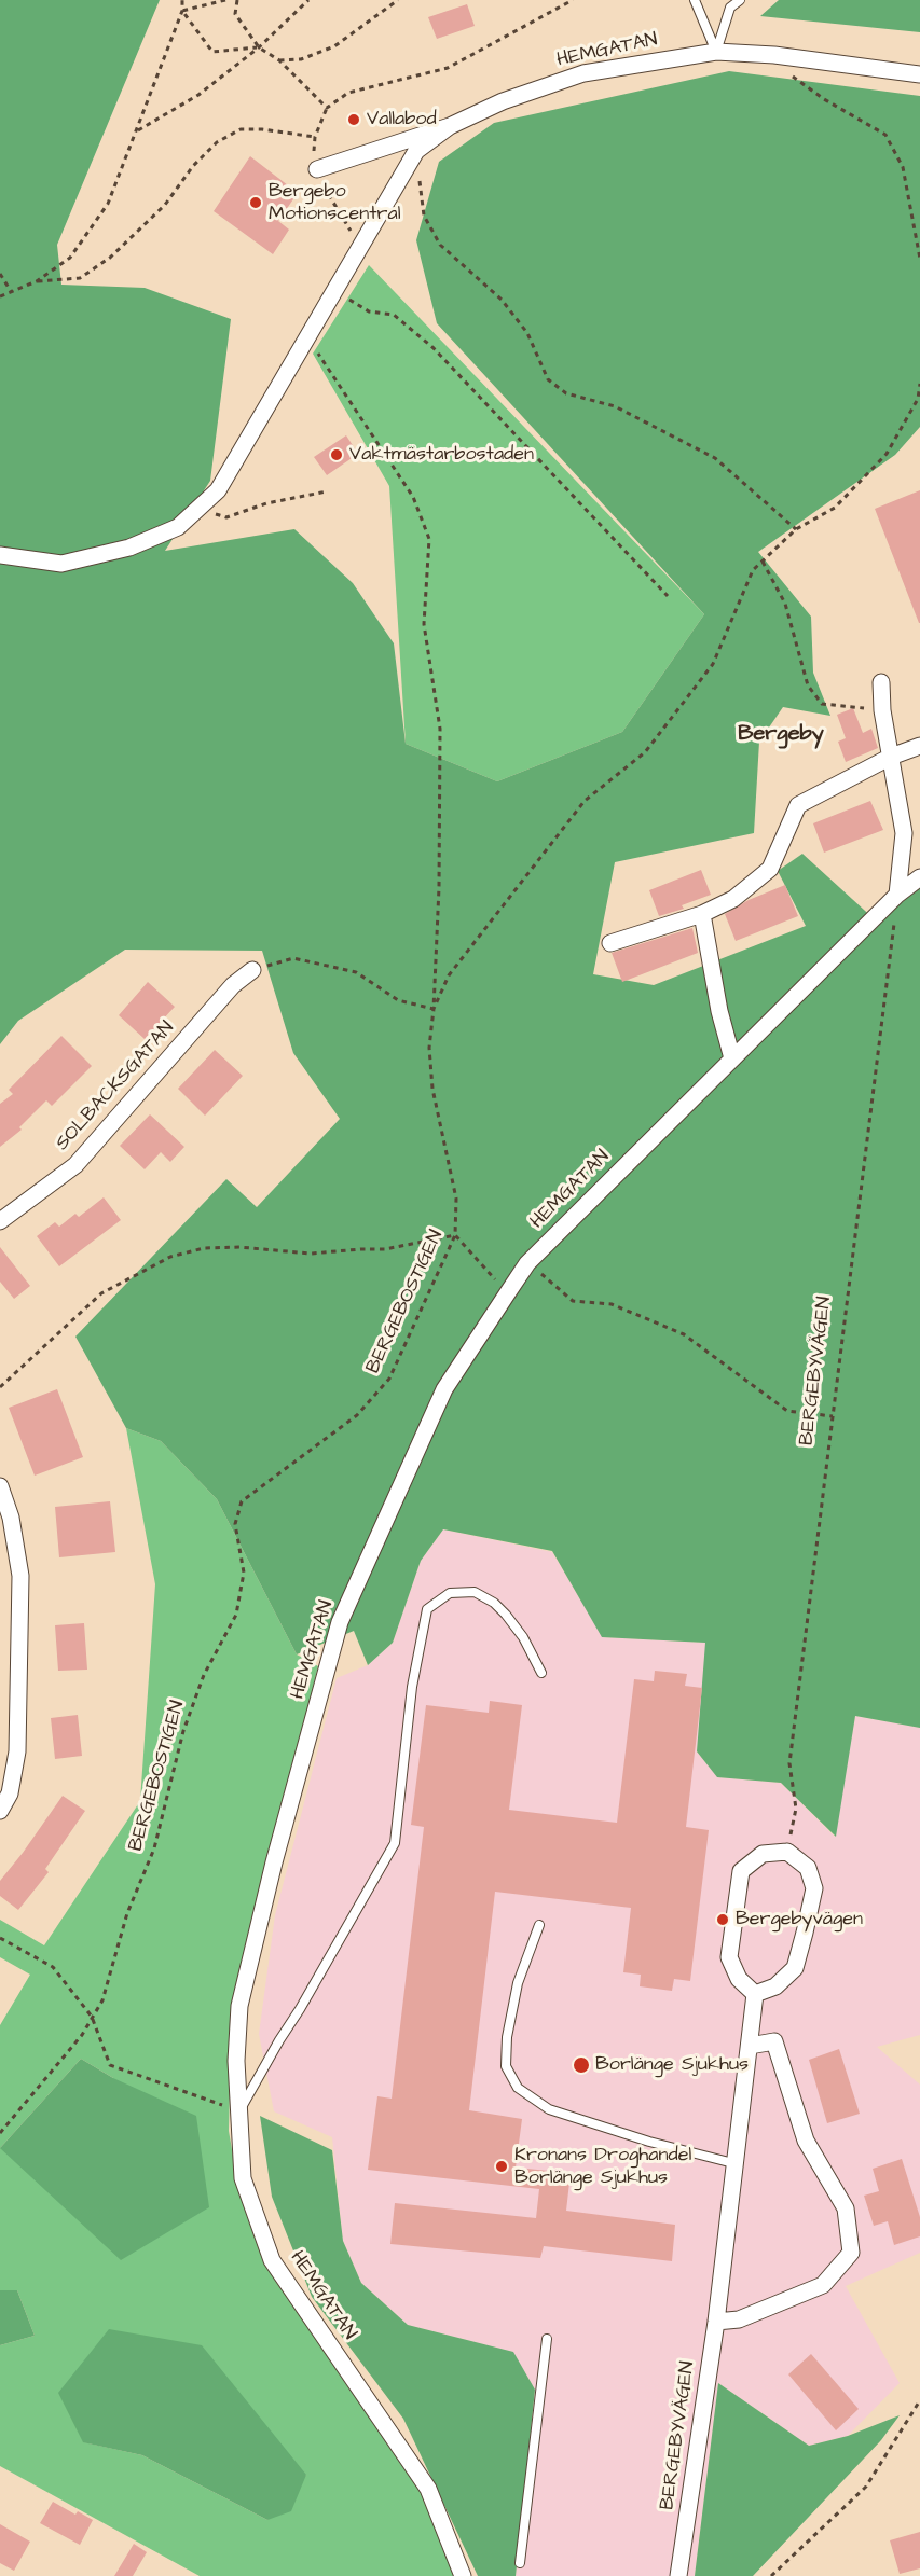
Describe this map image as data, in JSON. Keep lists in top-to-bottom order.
{
  "streets": {
    "street": ["HEMGATAN", "SOLBACKSGATAN", "BERGEBYVÄGEN"],
    "path": ["BERGEBOSTIGEN"]
  },
  "crossings": [
    ["HEMGATAN", "BERGEBYVÄGEN"]
  ],
  "districts": ["Bergeby"],
  "places": [
    "Vallabod",
    "Bergebo Motionscentral",
    "Vaktmästarbostaden",
    "Bergebyvägen",
    "Borlänge Sjukhus",
    "Kronans Droghandel Borlänge Sjukhus"
  ]
}
